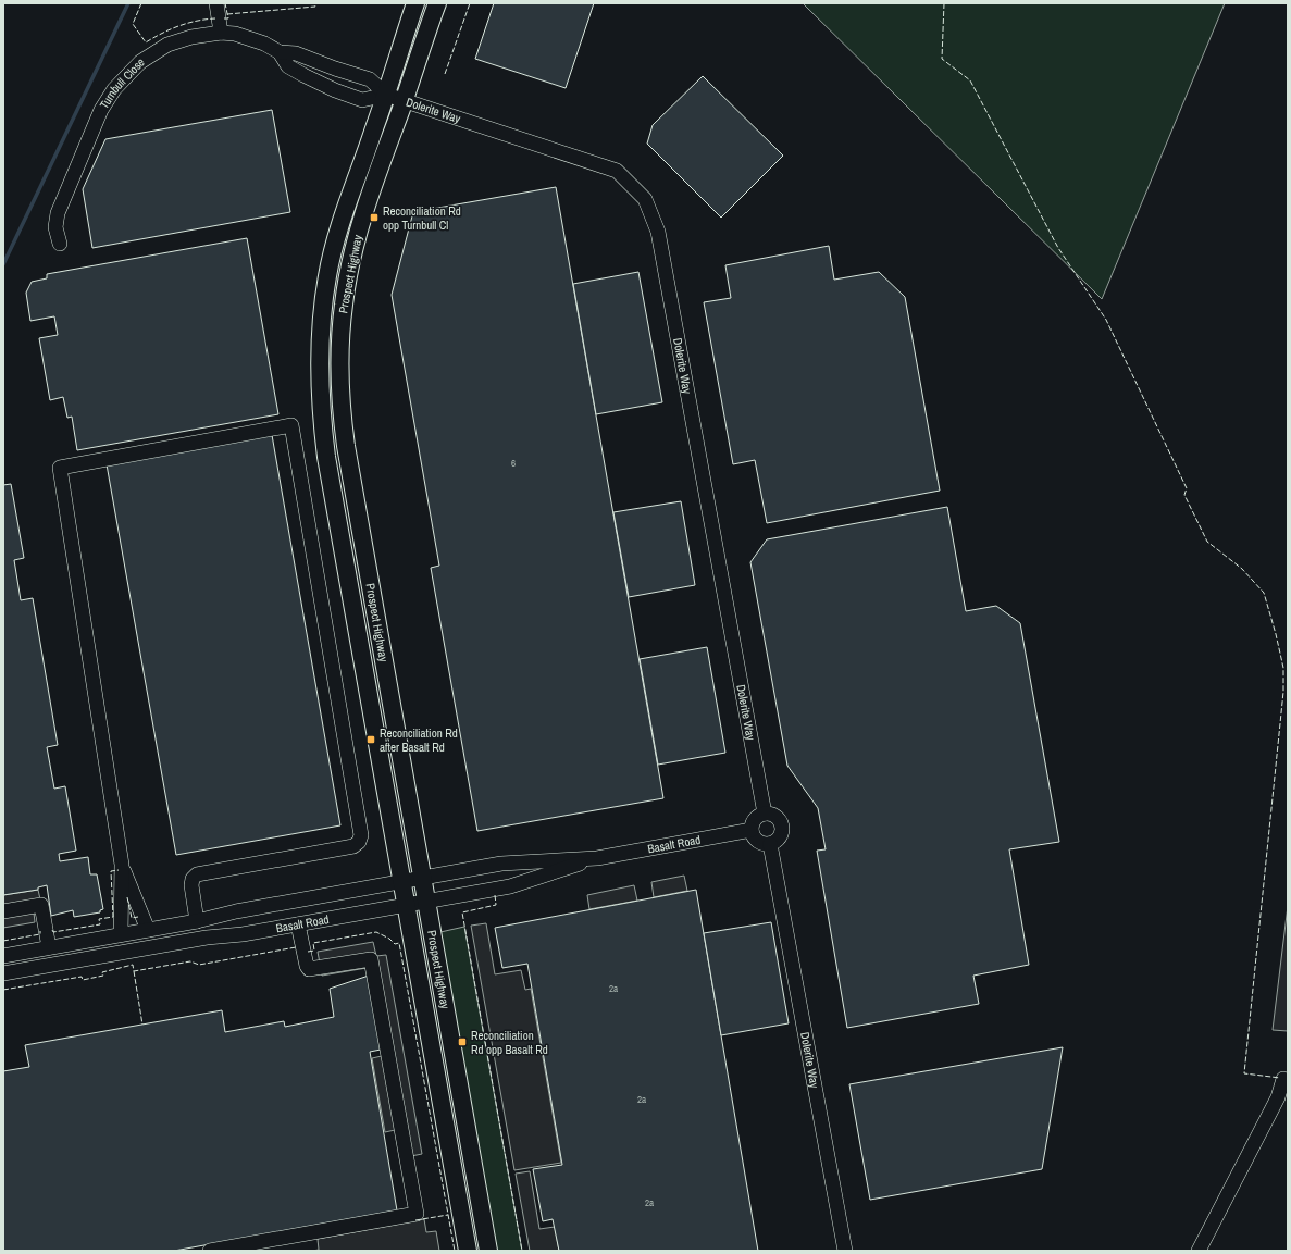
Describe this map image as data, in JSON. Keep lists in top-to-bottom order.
{
  "streets": {
    "main road": ["Prospect Highway"],
    "street": ["Turnbull Close", "Dolerite Way", "Basalt Road"]
  },
  "crossings": [
    ["Turnbull Close", "Dolerite Way"],
    ["Turnbull Close", "Prospect Highway"],
    ["Dolerite Way", "Prospect Highway"],
    ["Dolerite Way", "Basalt Road"],
    ["Prospect Highway", "Basalt Road"]
  ],
  "places": {
    "transit": ["Reconciliation Rd opp Turnbull Cl", "Reconciliation Rd after Basalt Rd", "Reconciliation Rd opp Basalt Rd"]
  },
  "house_numbers": [
    "6",
    "2a",
    "2a",
    "2a"
  ]
}
